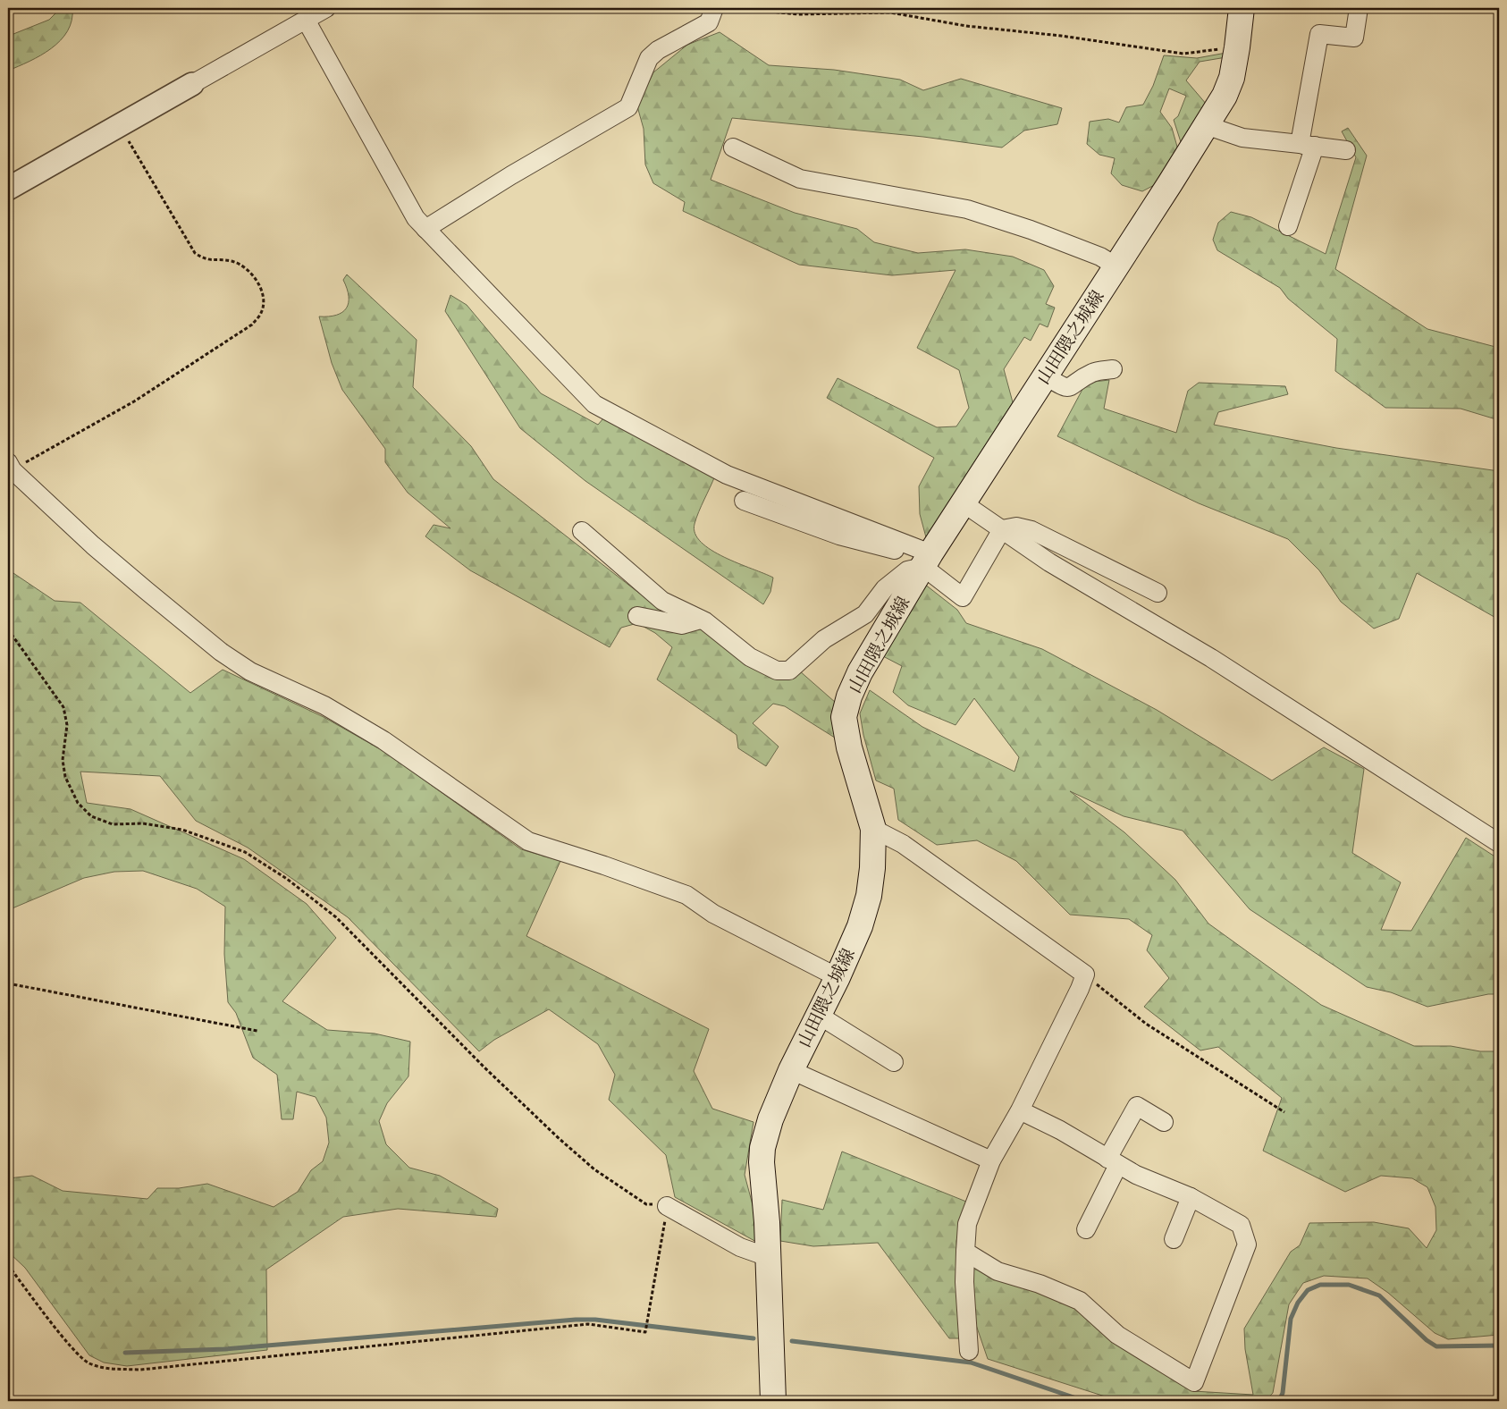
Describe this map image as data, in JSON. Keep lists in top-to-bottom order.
{
  "streets": {
    "main road": ["山田隈之城線"]
  }
}
